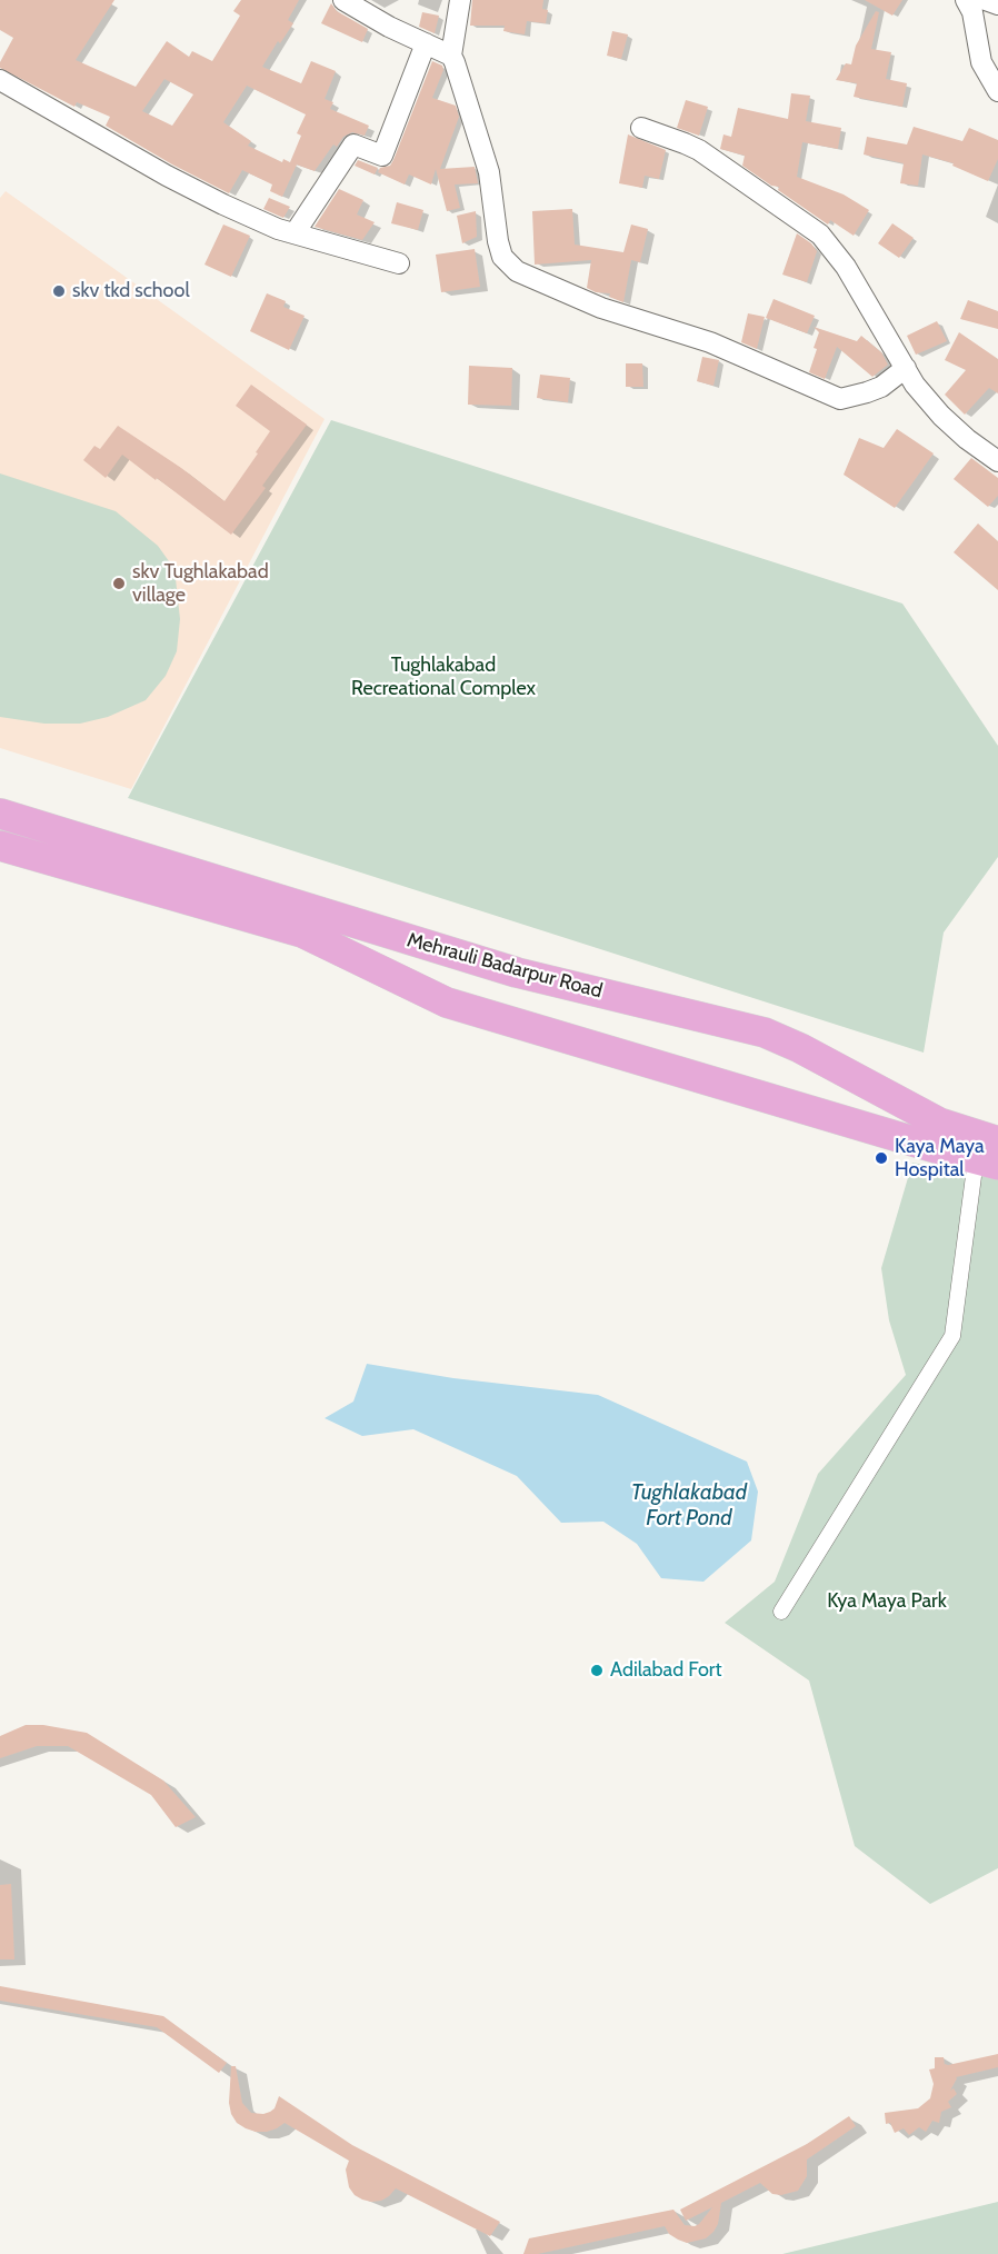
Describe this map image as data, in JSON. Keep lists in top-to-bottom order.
{
  "streets": {
    "main road": ["Mehrauli Badarpur Road"]
  },
  "water": ["Tughlakabad Fort Pond"],
  "parks": ["Tughlakabad Recreational Complex", "Kya Maya Park"],
  "places": [
    "skv tkd school",
    "skv Tughlakabad village",
    "Kaya Maya Hospital",
    "Adilabad Fort"
  ]
}
